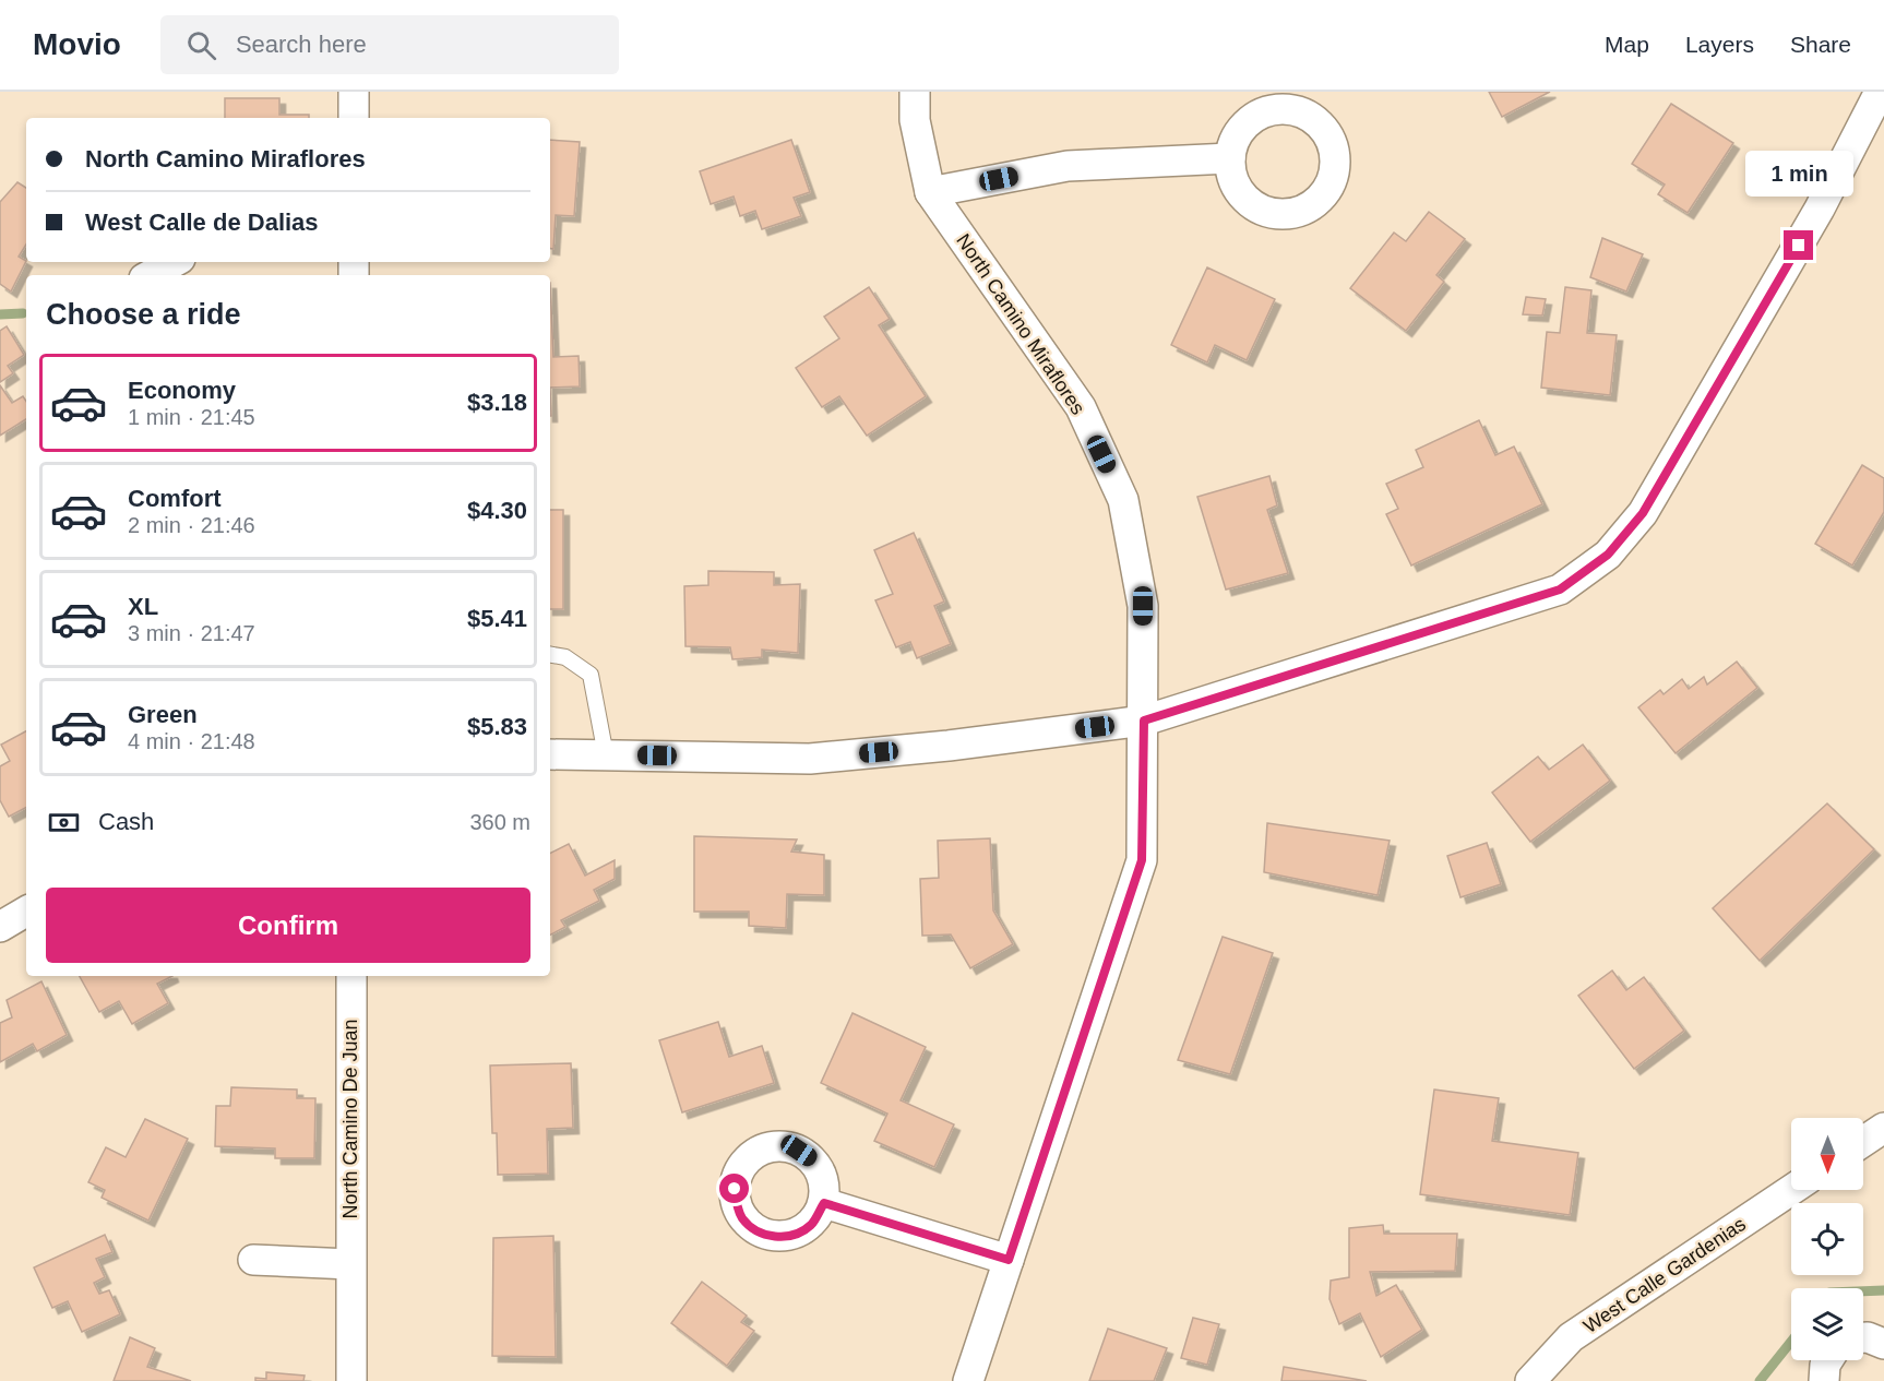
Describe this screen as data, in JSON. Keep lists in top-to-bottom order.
{
  "streets": {
    "street": ["North Camino Miraflores", "North Camino De Juan", "West Calle Gardenias"]
  },
  "north": "bottom",
  "page": {
    "header": "Movio",
    "search": "Search here",
    "nav": ["Map", "Layers", "Share"],
    "banner": ["North Camino Miraflores", "West Calle de Dalias"],
    "bubble": "1 min",
    "heading": "Choose a ride",
    "list": [
      {
        "name": "Economy",
        "note": "1 min · 21:45",
        "value": "$3.18"
      },
      {
        "name": "Comfort",
        "note": "2 min · 21:46",
        "value": "$4.30"
      },
      {
        "name": "XL",
        "note": "3 min · 21:47",
        "value": "$5.41"
      },
      {
        "name": "Green",
        "note": "4 min · 21:48",
        "value": "$5.83"
      }
    ],
    "pay": ["Cash", "360 m"],
    "buttons": "Confirm"
  }
}
